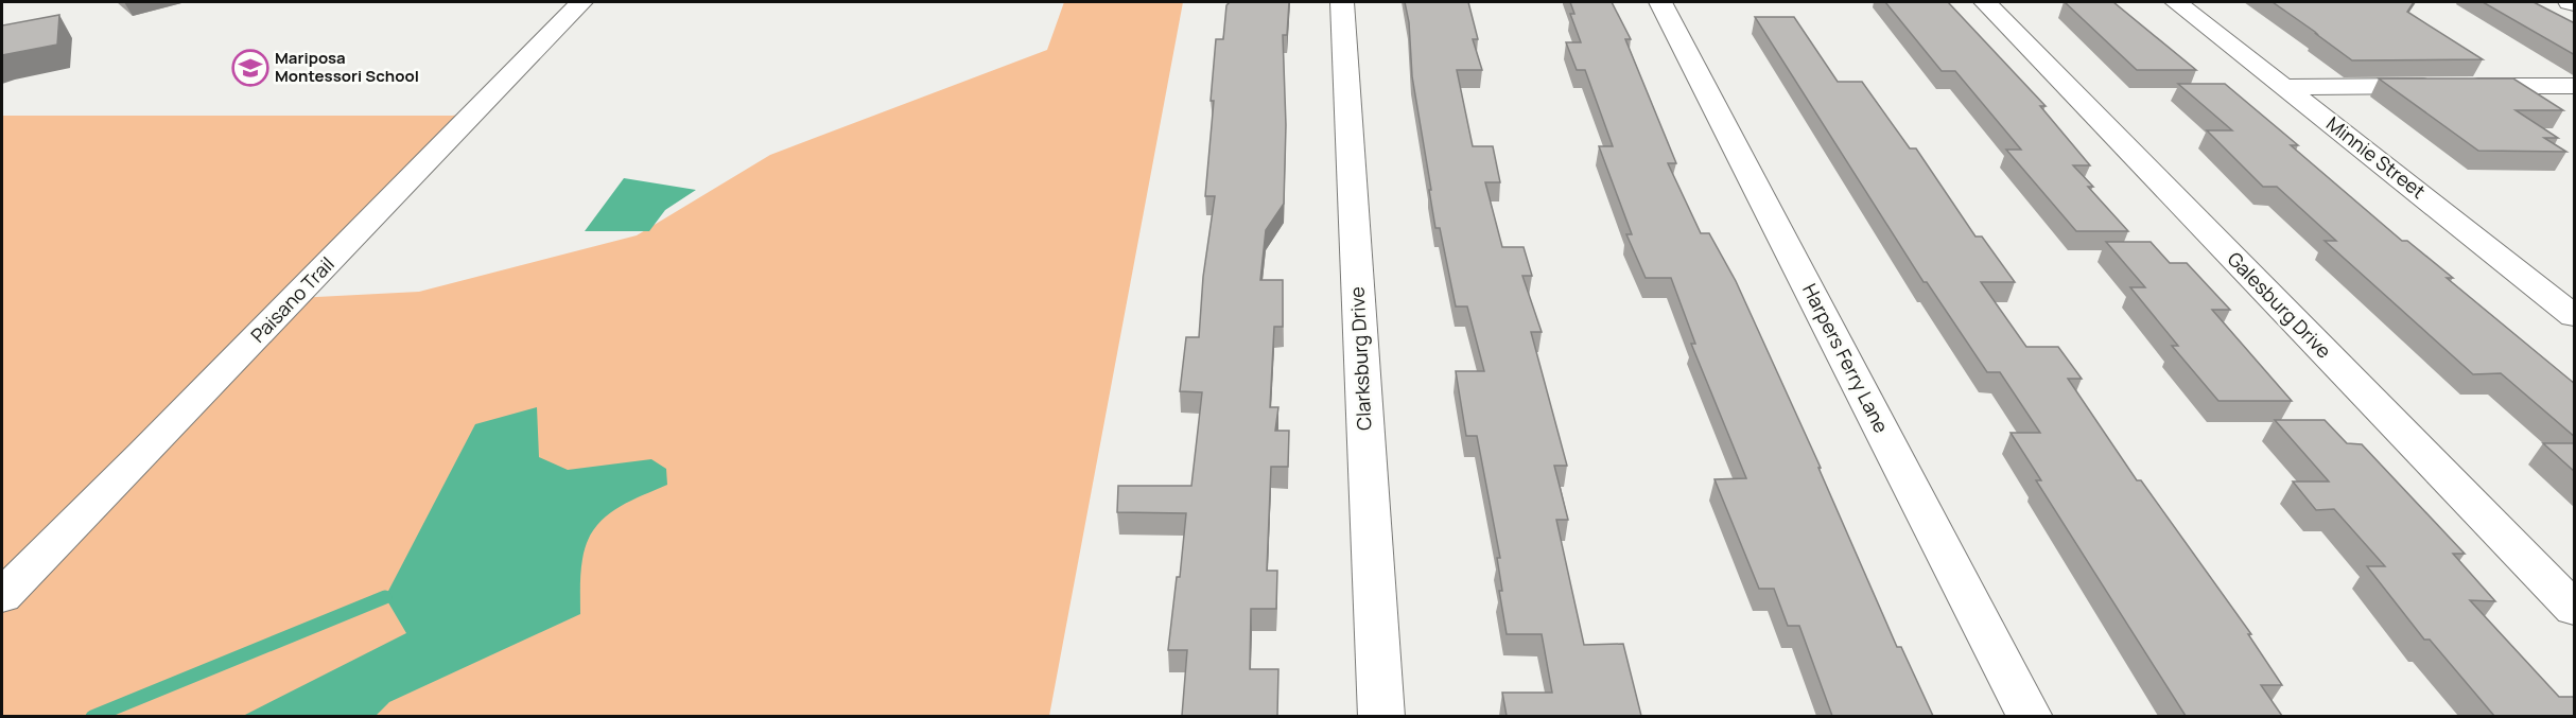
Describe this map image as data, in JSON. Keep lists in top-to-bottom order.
{
  "streets": {
    "street": [
      "Minnie Street",
      "Paisano Trail",
      "Galesburg Drive",
      "Clarksburg Drive",
      "Harpers Ferry Lane"
    ]
  },
  "places": {
    "school or university": ["Mariposa Montessori School"]
  }
}
